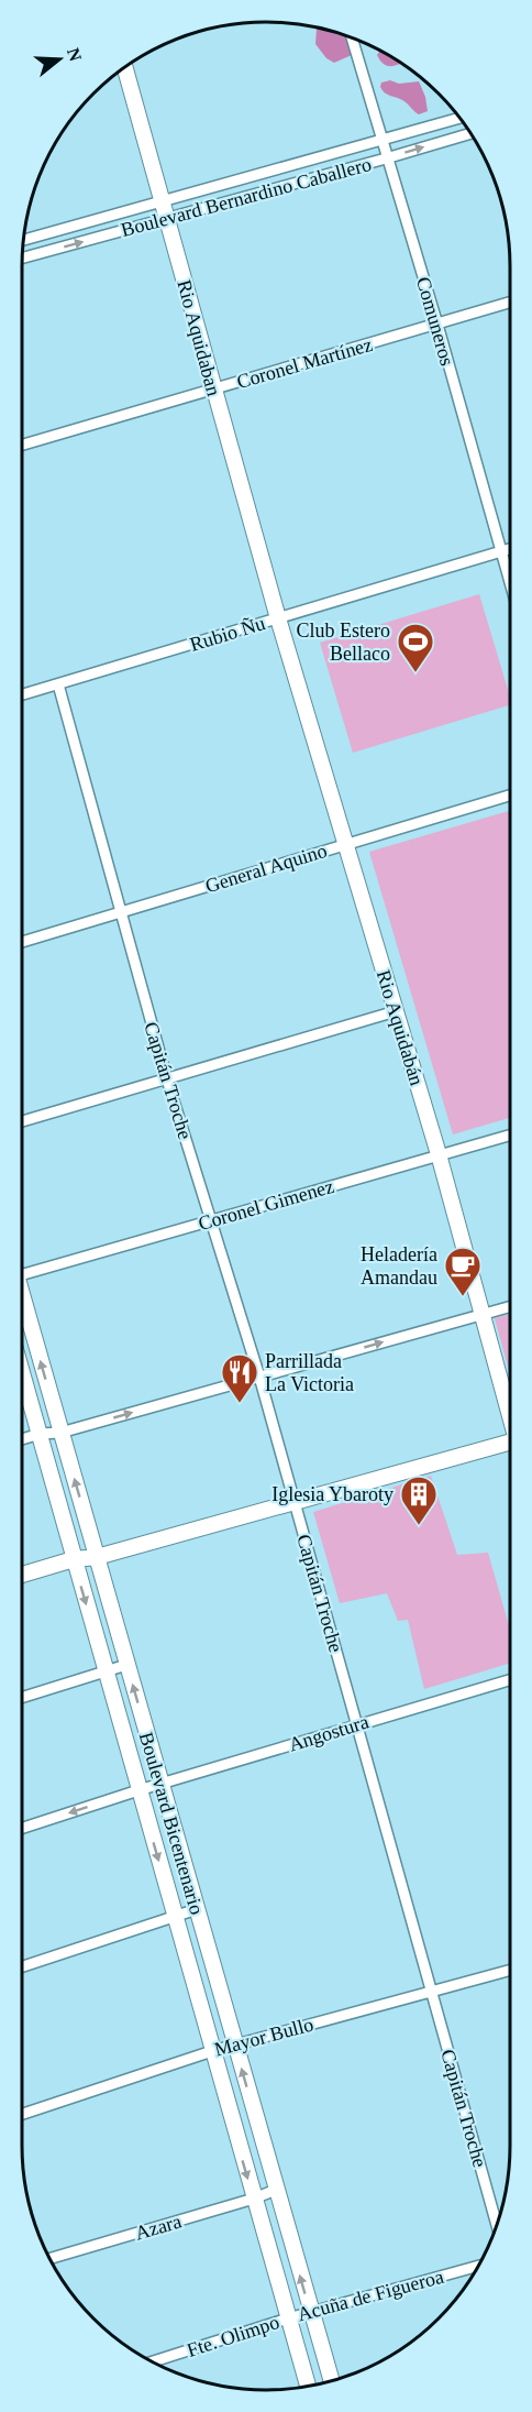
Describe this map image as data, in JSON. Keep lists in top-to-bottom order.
{
  "streets": {
    "main road": ["Rio Aquidaban", "Rio Aquidabán", "Boulevard Bicentenario"],
    "street": [
      "Boulevard Bernardino Caballero",
      "Comuneros",
      "Coronel Martínez",
      "Rubio Ñu",
      "General Aquino",
      "Capitán Troche",
      "Coronel Gimenez",
      "Angostura",
      "Mayor Bullo",
      "Azara",
      "Acuña de Figueroa",
      "Fte. Olimpo"
    ]
  },
  "crossings": [
    ["Boulevard Bernardino Caballero", "Comuneros"],
    ["Boulevard Bernardino Caballero", "Rio Aquidaban"],
    ["Comuneros", "Coronel Martínez"],
    ["Comuneros", "Rubio Ñu"],
    ["Rio Aquidaban", "Coronel Martínez"],
    ["Rio Aquidaban", "Rubio Ñu"],
    ["Rio Aquidaban", "Rio Aquidabán"],
    ["Rubio Ñu", "Rio Aquidabán"],
    ["Rubio Ñu", "Capitán Troche"],
    ["General Aquino", "Rio Aquidabán"],
    ["General Aquino", "Capitán Troche"],
    ["Rio Aquidabán", "Coronel Gimenez"],
    ["Capitán Troche", "Coronel Gimenez"],
    ["Capitán Troche", "Angostura"],
    ["Capitán Troche", "Mayor Bullo"],
    ["Angostura", "Boulevard Bicentenario"],
    ["Boulevard Bicentenario", "Mayor Bullo"],
    ["Boulevard Bicentenario", "Azara"],
    ["Boulevard Bicentenario", "Acuña de Figueroa"],
    ["Boulevard Bicentenario", "Fte. Olimpo"],
    ["Acuña de Figueroa", "Fte. Olimpo"]
  ],
  "places": {
    "sports": ["Club Estero Bellaco"],
    "cafe": ["Heladería Amandau"],
    "restaurant": ["Parrillada La Victoria"],
    "building": ["Iglesia Ybaroty"]
  },
  "north": "right"
}
